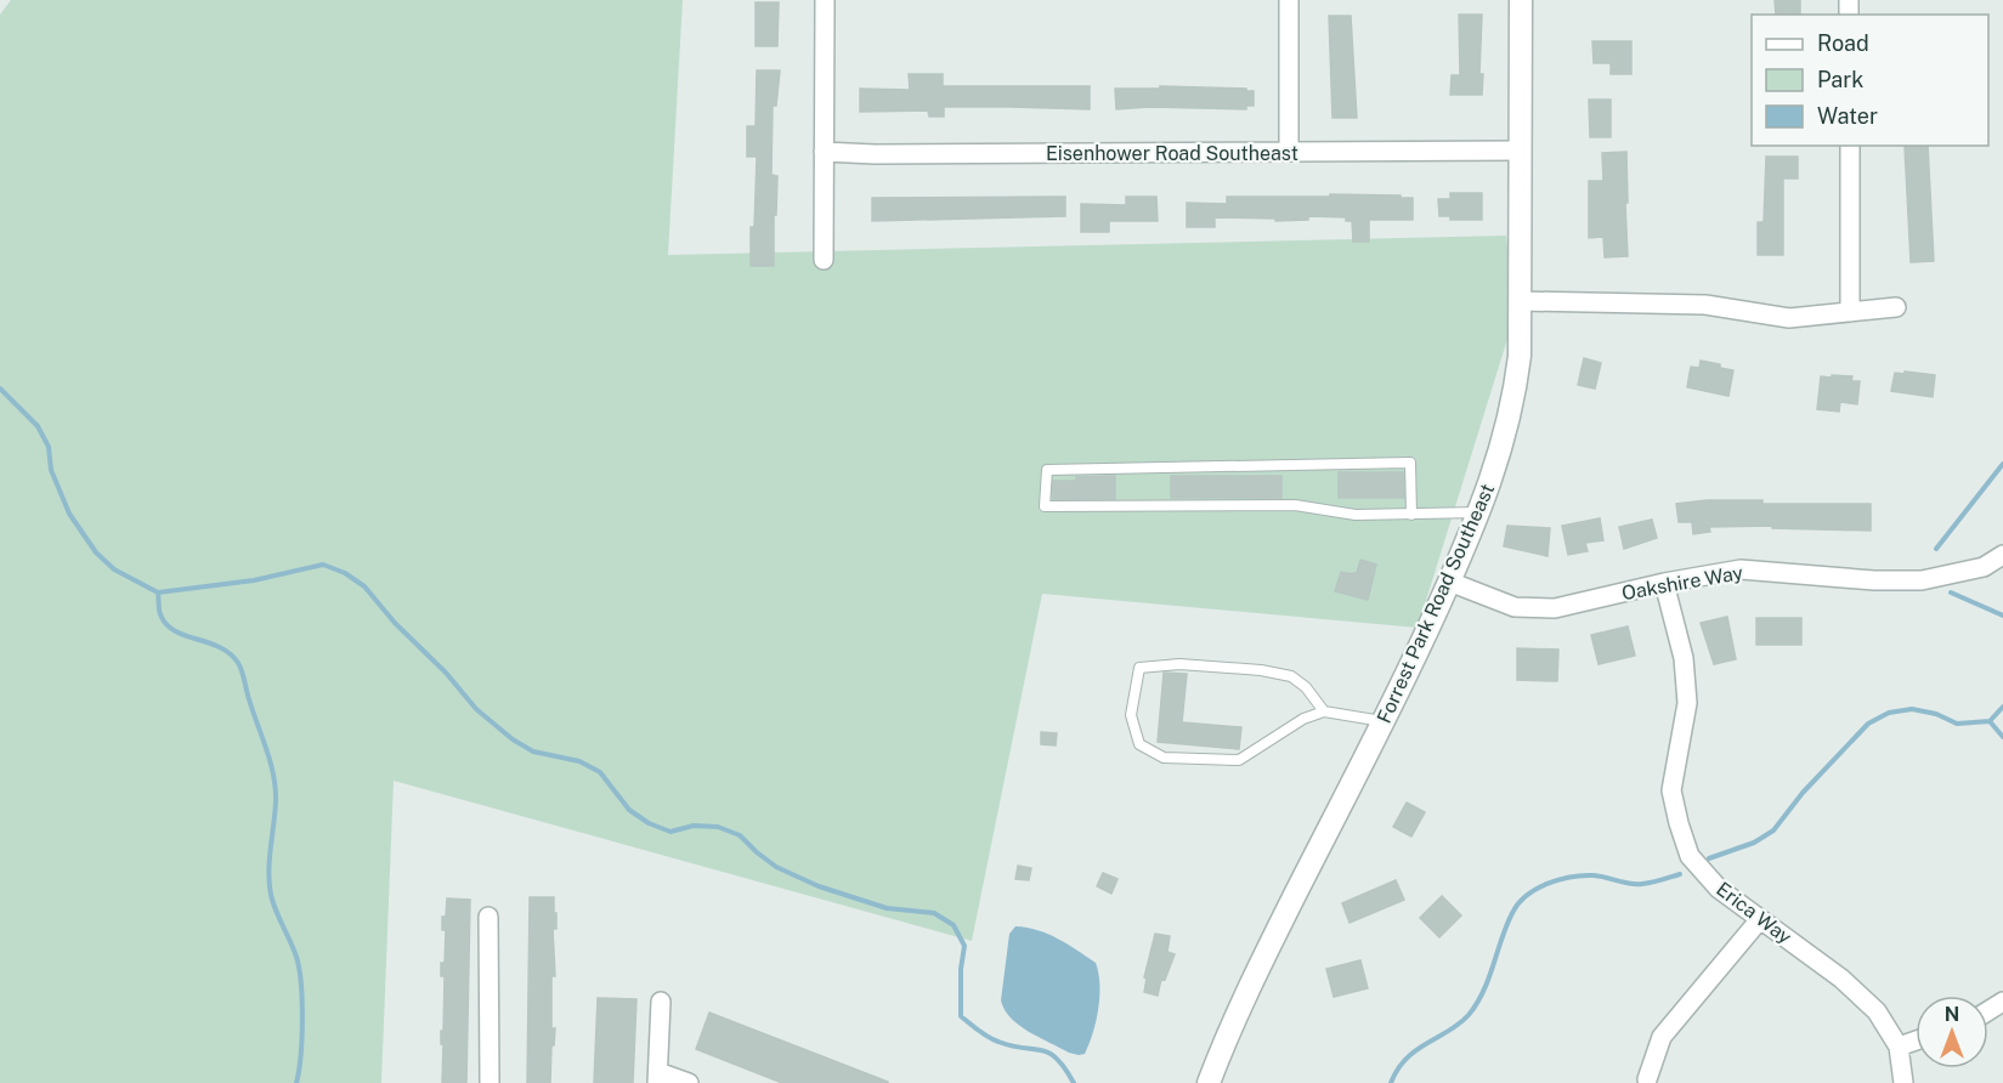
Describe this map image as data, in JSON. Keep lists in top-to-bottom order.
{
  "streets": {
    "street": [
      "Eisenhower Road Southeast",
      "Oakshire Way",
      "Forrest Park Road Southeast",
      "Erica Way"
    ]
  },
  "crossings": [
    ["Eisenhower Road Southeast", "Forrest Park Road Southeast"],
    ["Oakshire Way", "Forrest Park Road Southeast"],
    ["Oakshire Way", "Erica Way"]
  ],
  "legend": ["Road", "Park", "Water"],
  "north": "top"
}
